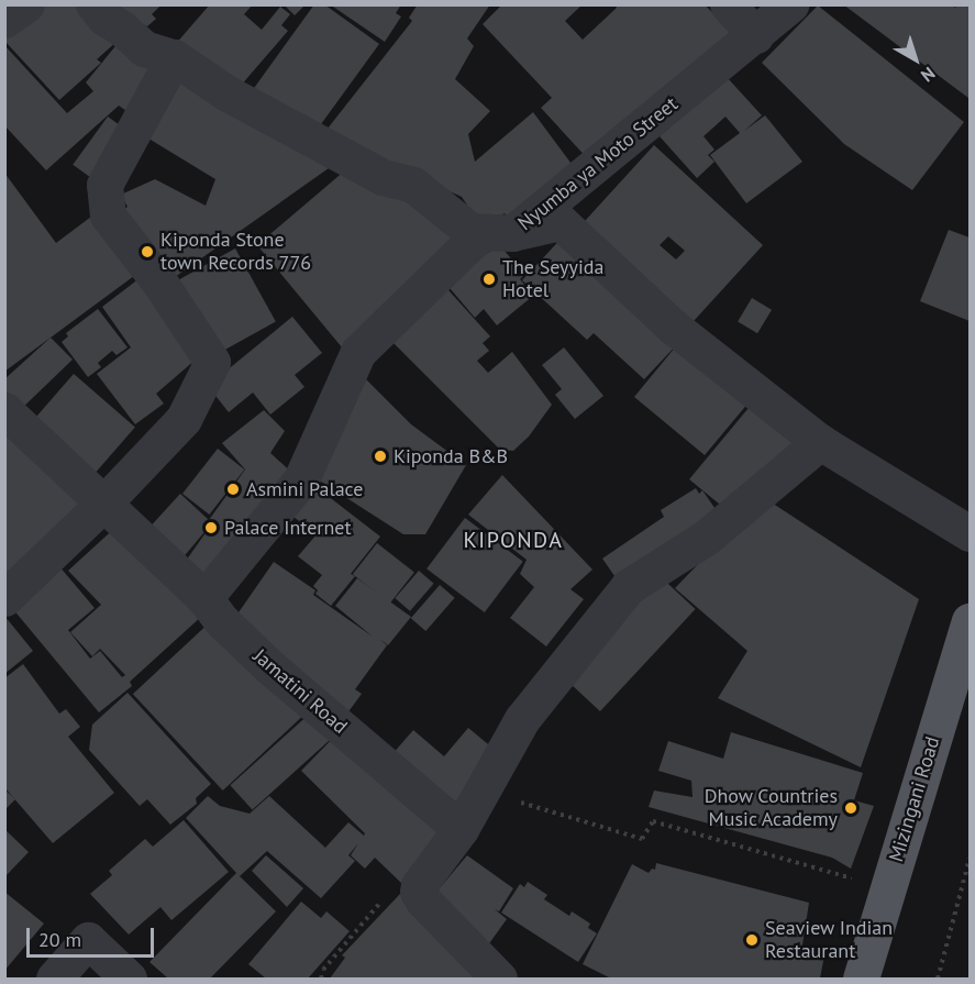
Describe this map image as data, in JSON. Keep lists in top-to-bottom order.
{
  "streets": {
    "main road": ["Mizingani Road"],
    "street": ["Nyumba ya Moto Street", "Jamatini Road"]
  },
  "crossings": [
    ["Nyumba ya Moto Street", "Jamatini Road"]
  ],
  "districts": ["KIPONDA"],
  "places": [
    "Kiponda Stone town Records 776",
    "The Seyyida Hotel",
    "Kiponda B&B",
    "Asmini Palace",
    "Palace Internet",
    "Dhow Countries Music Academy",
    "Seaview Indian Restaurant"
  ],
  "scale_bar": "20 m",
  "north": "bottom right"
}
